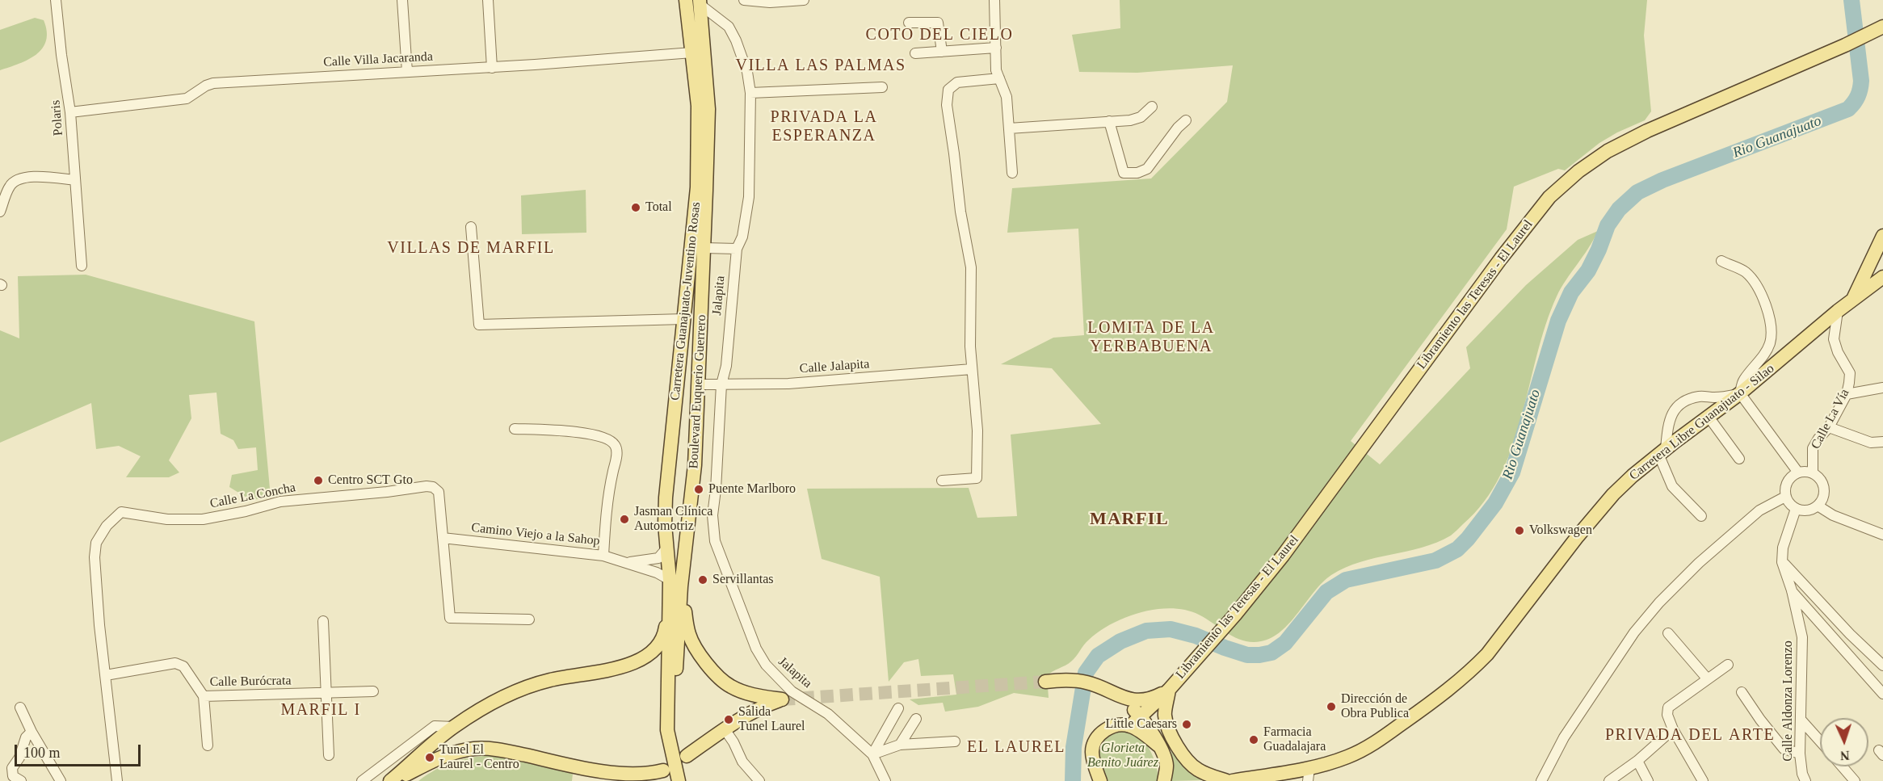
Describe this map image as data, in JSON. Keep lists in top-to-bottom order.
{
  "streets": {
    "main road": [
      "Libramiento las Teresas - El Laurel",
      "Carretera Guanajuato-Juventino Rosas",
      "Boulevard Euquerio Guerrero",
      "Carretera Libre Guanajuato - Silao"
    ],
    "street": [
      "Calle Villa Jacaranda",
      "Polaris",
      "Jalapita",
      "Calle Jalapita",
      "Calle La Vía",
      "Calle La Concha",
      "Camino Viejo a la Sahop",
      "Calle Burócrata",
      "Calle Aldonza Lorenzo"
    ]
  },
  "crossings": [
    ["Calle Villa Jacaranda", "Polaris"],
    ["Calle Villa Jacaranda", "Carretera Guanajuato-Juventino Rosas"],
    ["Jalapita", "Calle Jalapita"],
    ["Jalapita", "Boulevard Euquerio Guerrero"],
    ["Carretera Guanajuato-Juventino Rosas", "Boulevard Euquerio Guerrero"],
    ["Carretera Guanajuato-Juventino Rosas", "Camino Viejo a la Sahop"],
    ["Calle Jalapita", "Boulevard Euquerio Guerrero"],
    ["Boulevard Euquerio Guerrero", "Camino Viejo a la Sahop"],
    ["Calle La Vía", "Carretera Libre Guanajuato - Silao"],
    ["Calle La Vía", "Calle Aldonza Lorenzo"],
    ["Calle La Concha", "Camino Viejo a la Sahop"],
    ["Calle La Concha", "Calle Burócrata"]
  ],
  "districts": [
    "COTO DEL CIELO",
    "VILLA LAS PALMAS",
    "PRIVADA LA ESPERANZA",
    "VILLAS DE MARFIL",
    "LOMITA DE LA YERBABUENA",
    "MARFIL",
    "MARFIL I",
    "PRIVADA DEL ARTE",
    "EL LAUREL"
  ],
  "water": ["Rio Guanajuato"],
  "parks": ["Glorieta Benito Juárez"],
  "places": [
    "Total",
    "Centro SCT Gto",
    "Puente Marlboro",
    "Jasman Clínica Automotriz",
    "Volkswagen",
    "Servillantas",
    "Dirección de Obra Publica",
    "Salida Tunel Laurel",
    "Little Caesars",
    "Farmacia Guadalajara",
    "Tunel El Laurel - Centro"
  ],
  "scale_bar": "100 m",
  "north": "bottom"
}
